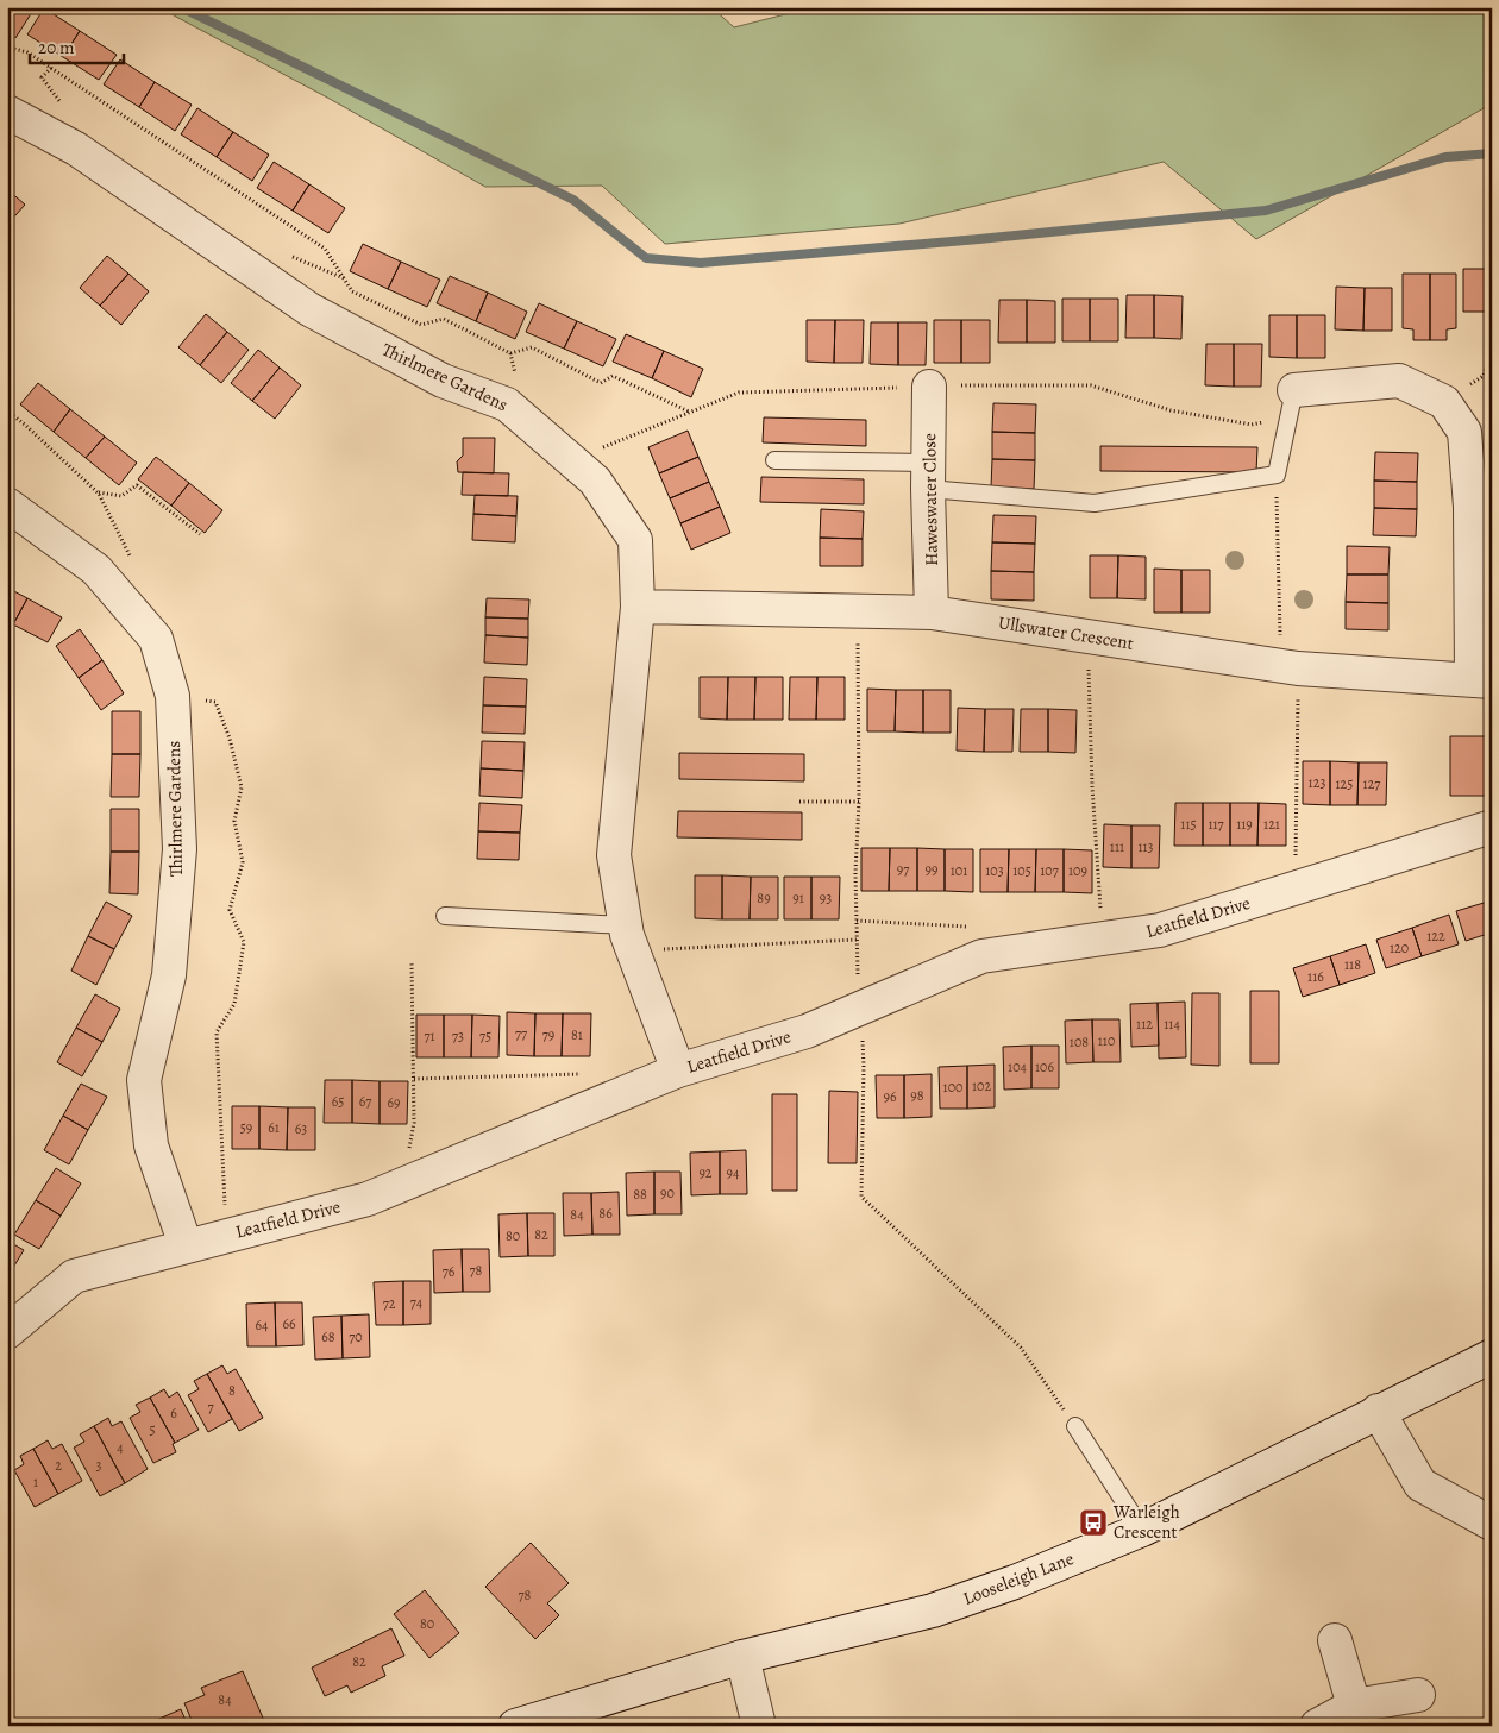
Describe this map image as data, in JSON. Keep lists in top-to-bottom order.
{
  "streets": {
    "street": [
      "Thirlmere Gardens",
      "Haweswater Close",
      "Ullswater Crescent",
      "Leatfield Drive",
      "Looseleigh Lane"
    ]
  },
  "crossings": [
    ["Thirlmere Gardens", "Ullswater Crescent"],
    ["Thirlmere Gardens", "Leatfield Drive"],
    ["Haweswater Close", "Ullswater Crescent"]
  ],
  "places": {
    "bus stop": ["Warleigh Crescent"]
  },
  "house_numbers": [
    "123",
    "125",
    "127",
    "115",
    "117",
    "119",
    "121",
    "111",
    "113",
    "97",
    "99",
    "101",
    "103",
    "105",
    "107",
    "109",
    "89",
    "91",
    "93",
    "122",
    "120",
    "118",
    "116",
    "112",
    "114",
    "77",
    "79",
    "81",
    "71",
    "73",
    "75",
    "110",
    "108",
    "104",
    "106",
    "102",
    "100",
    "98",
    "96",
    "65",
    "67",
    "69",
    "59",
    "61",
    "63",
    "92",
    "94",
    "90",
    "88",
    "86",
    "84",
    "82",
    "80",
    "78",
    "76",
    "74",
    "72",
    "66",
    "64",
    "68",
    "70",
    "8",
    "7",
    "6",
    "5",
    "4",
    "2",
    "3",
    "1",
    "78",
    "80",
    "82",
    "84"
  ],
  "scale_bar": "20 m"
}
